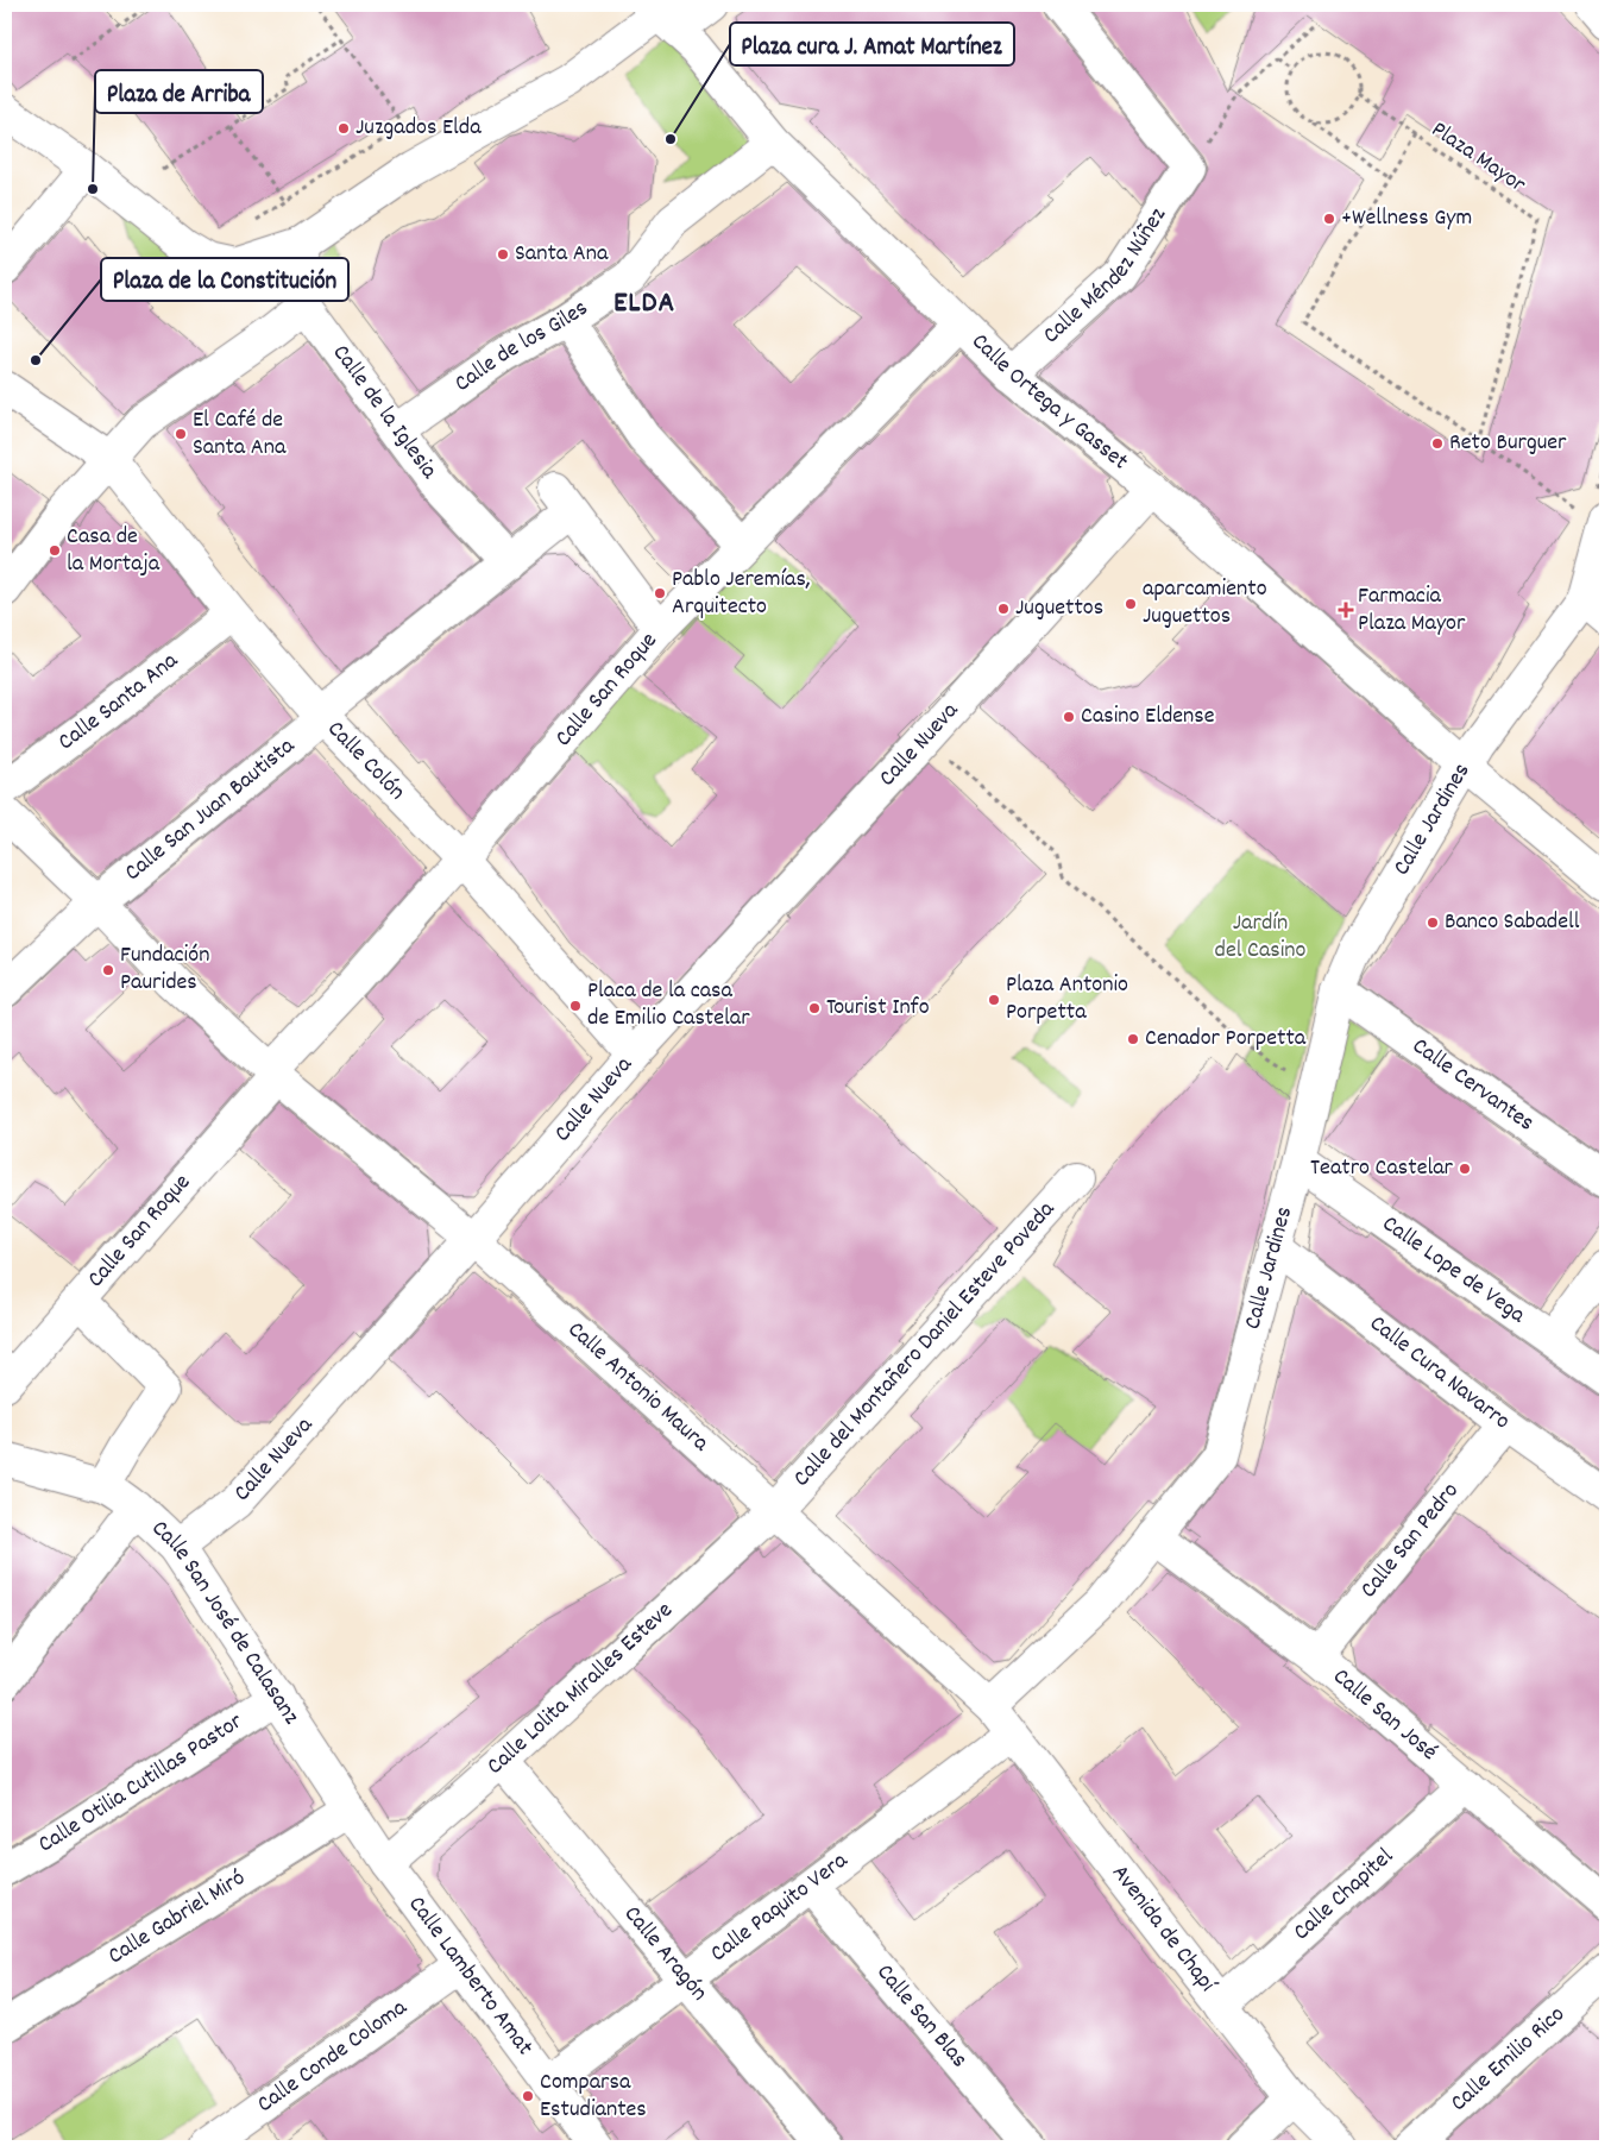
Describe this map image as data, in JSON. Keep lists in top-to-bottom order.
{
  "streets": {
    "street": [
      "Calle Méndez Núñez",
      "Calle de los Giles",
      "Calle Ortega y Gasset",
      "Calle de la Iglesia",
      "Calle San Roque",
      "Calle Santa Ana",
      "Calle Nueva",
      "Calle Colón",
      "Calle San Juan Bautista",
      "Calle Jardines",
      "Calle Cervantes",
      "Calle Lope de Vega",
      "Calle del Montañero Daniel Esteve Poveda",
      "Calle Cura Navarro",
      "Calle Antonio Maura",
      "Calle San Pedro",
      "Calle San José de Calasanz",
      "Calle Lolita Miralles Esteve",
      "Calle San José",
      "Calle Otilia Cutillas Pastor",
      "Calle Chapitel",
      "Calle Paquito Vera",
      "Calle Gabriel Miró",
      "Avenida de Chapí",
      "Calle Aragón",
      "Calle Lamberto Amat",
      "Calle San Blas",
      "Calle Conde Coloma",
      "Calle Emilio Rico"
    ],
    "path": ["Plaza Mayor"]
  },
  "crossings": [
    ["Plaza Mayor", "Calle Jardines"],
    ["Calle Méndez Núñez", "Calle Ortega y Gasset"],
    ["Calle de los Giles", "Calle Ortega y Gasset"],
    ["Calle de los Giles", "Calle de la Iglesia"],
    ["Calle Ortega y Gasset", "Calle San Roque"],
    ["Calle Ortega y Gasset", "Calle Nueva"],
    ["Calle Ortega y Gasset", "Calle Jardines"],
    ["Calle de la Iglesia", "Calle San Juan Bautista"],
    ["Calle San Roque", "Calle Colón"],
    ["Calle San Roque", "Calle San Juan Bautista"],
    ["Calle San Roque", "Calle Antonio Maura"],
    ["Calle Santa Ana", "Calle Colón"],
    ["Calle Nueva", "Calle Colón"],
    ["Calle Nueva", "Calle Antonio Maura"],
    ["Calle Nueva", "Calle San José de Calasanz"],
    ["Calle Colón", "Calle San Juan Bautista"],
    ["Calle San Juan Bautista", "Calle Antonio Maura"],
    ["Calle Jardines", "Calle Cervantes"],
    ["Calle Jardines", "Calle Lope de Vega"],
    ["Calle Jardines", "Calle Cura Navarro"],
    ["Calle Jardines", "Calle Antonio Maura"],
    ["Calle Jardines", "Calle San José"],
    ["Calle Jardines", "Avenida de Chapí"],
    ["Calle del Montañero Daniel Esteve Poveda", "Calle Antonio Maura"],
    ["Calle del Montañero Daniel Esteve Poveda", "Calle Lolita Miralles Esteve"],
    ["Calle Cura Navarro", "Calle San Pedro"],
    ["Calle Antonio Maura", "Calle Lolita Miralles Esteve"],
    ["Calle Antonio Maura", "Avenida de Chapí"],
    ["Calle San Pedro", "Calle San José"],
    ["Calle San José de Calasanz", "Calle Lolita Miralles Esteve"],
    ["Calle San José de Calasanz", "Calle Otilia Cutillas Pastor"],
    ["Calle San José de Calasanz", "Calle Gabriel Miró"],
    ["Calle San José de Calasanz", "Calle Lamberto Amat"],
    ["Calle Lolita Miralles Esteve", "Calle Aragón"],
    ["Calle Lolita Miralles Esteve", "Calle Lamberto Amat"],
    ["Calle San José", "Calle Chapitel"],
    ["Calle Chapitel", "Avenida de Chapí"],
    ["Calle Paquito Vera", "Avenida de Chapí"],
    ["Calle Paquito Vera", "Calle Aragón"],
    ["Calle Paquito Vera", "Calle Lamberto Amat"],
    ["Calle Paquito Vera", "Calle San Blas"],
    ["Calle Lamberto Amat", "Calle Conde Coloma"]
  ],
  "districts": ["ELDA"],
  "parks": ["Jardín del Casino"],
  "places": {
    "other": [
      "Juzgados Elda",
      "Plaza cura J. Amat Martínez",
      "Plaza de Arriba",
      "+Wellness Gym",
      "Santa Ana",
      "Plaza de la Constitución",
      "El Café de Santa Ana",
      "Reto Burguer",
      "Casa de la Mortaja",
      "Pablo Jeremías, Arquitecto",
      "aparcamiento Juguettos",
      "Juguettos",
      "Casino Eldense",
      "Banco Sabadell",
      "Fundación Paurides",
      "Plaza Antonio Porpetta",
      "Placa de la casa de Emilio Castelar",
      "Tourist Info",
      "Cenador Porpetta",
      "Teatro Castelar",
      "Comparsa Estudiantes"
    ],
    "health": ["Farmacia Plaza Mayor"]
  }
}
